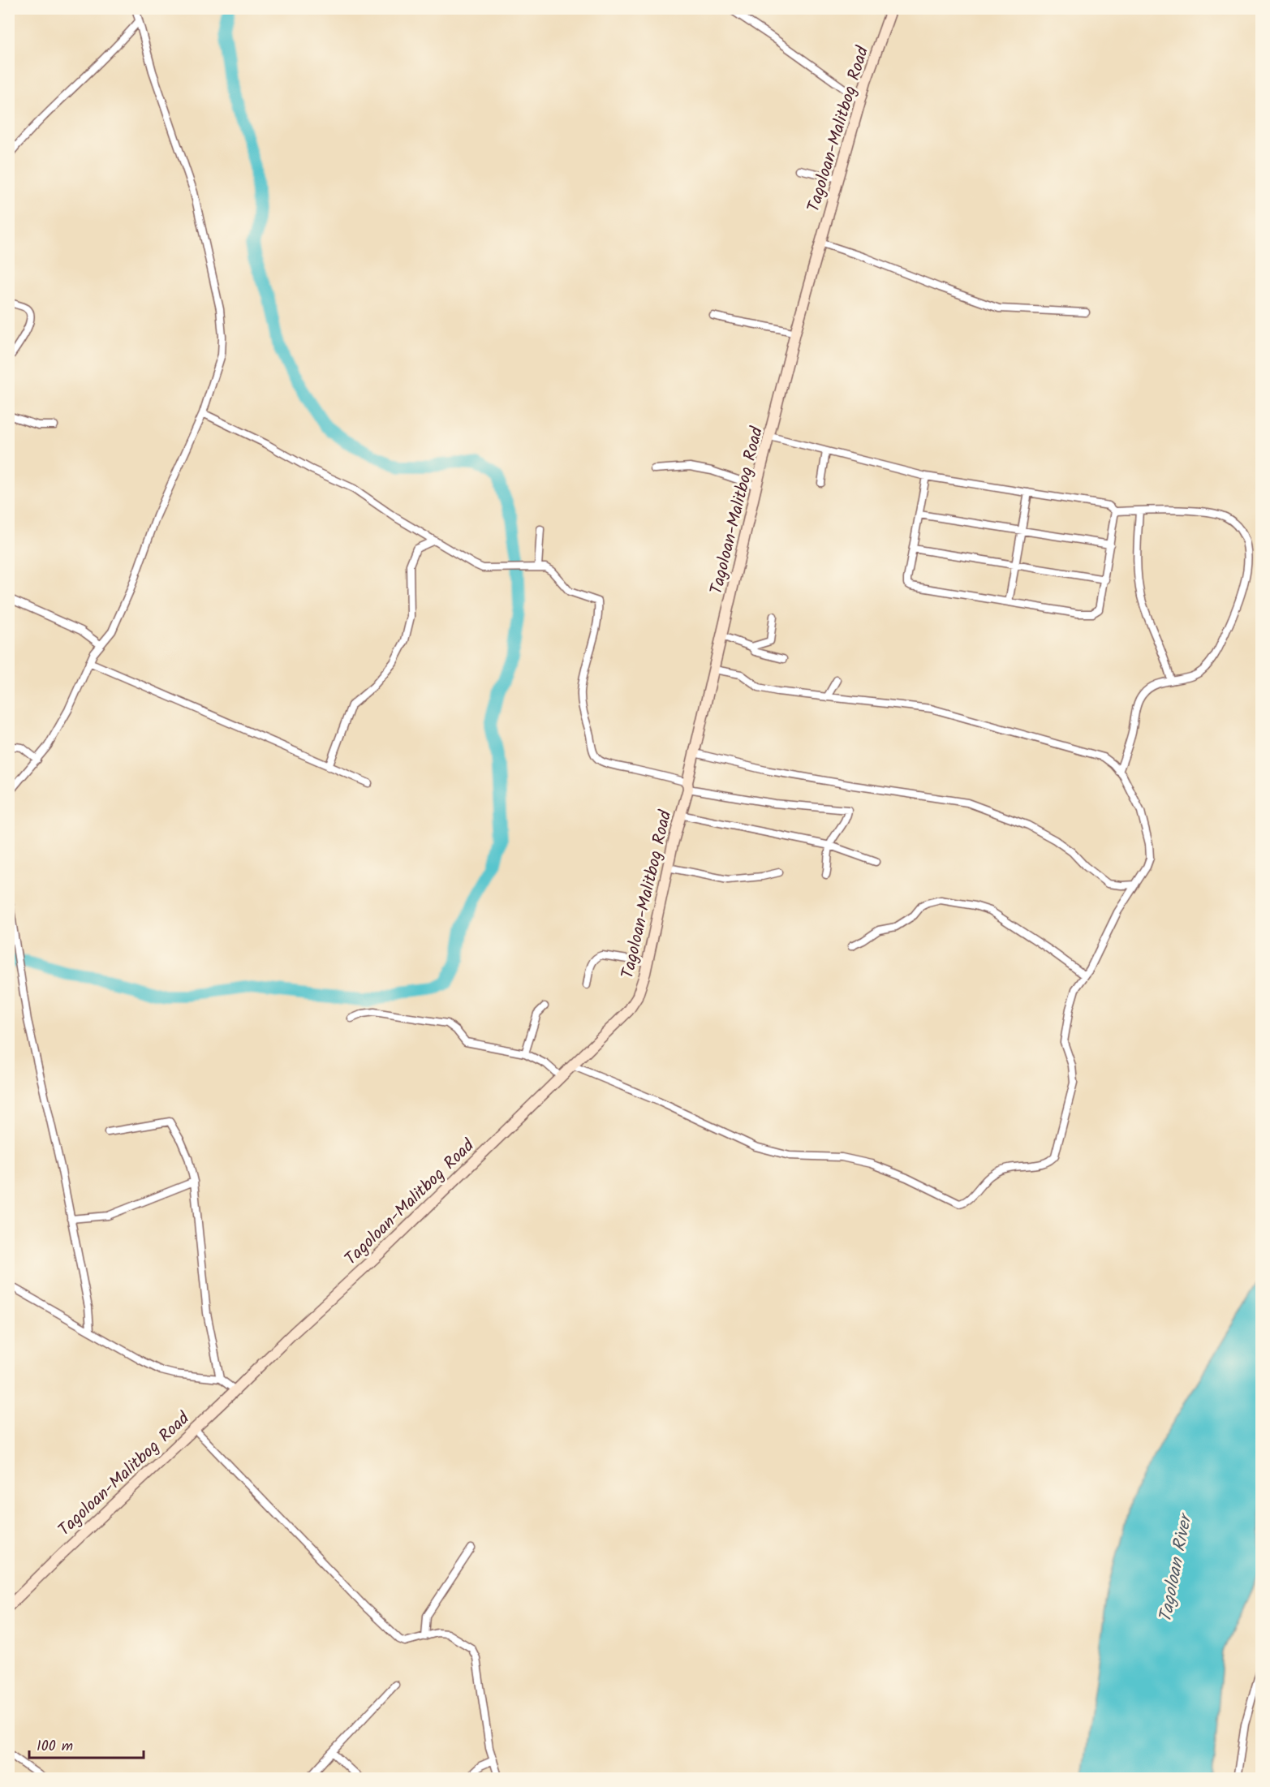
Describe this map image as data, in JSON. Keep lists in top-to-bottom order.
{
  "streets": {
    "main road": ["Tagoloan-Malitbog Road"]
  },
  "water": ["Tagoloan River"],
  "scale_bar": "100 m"
}
